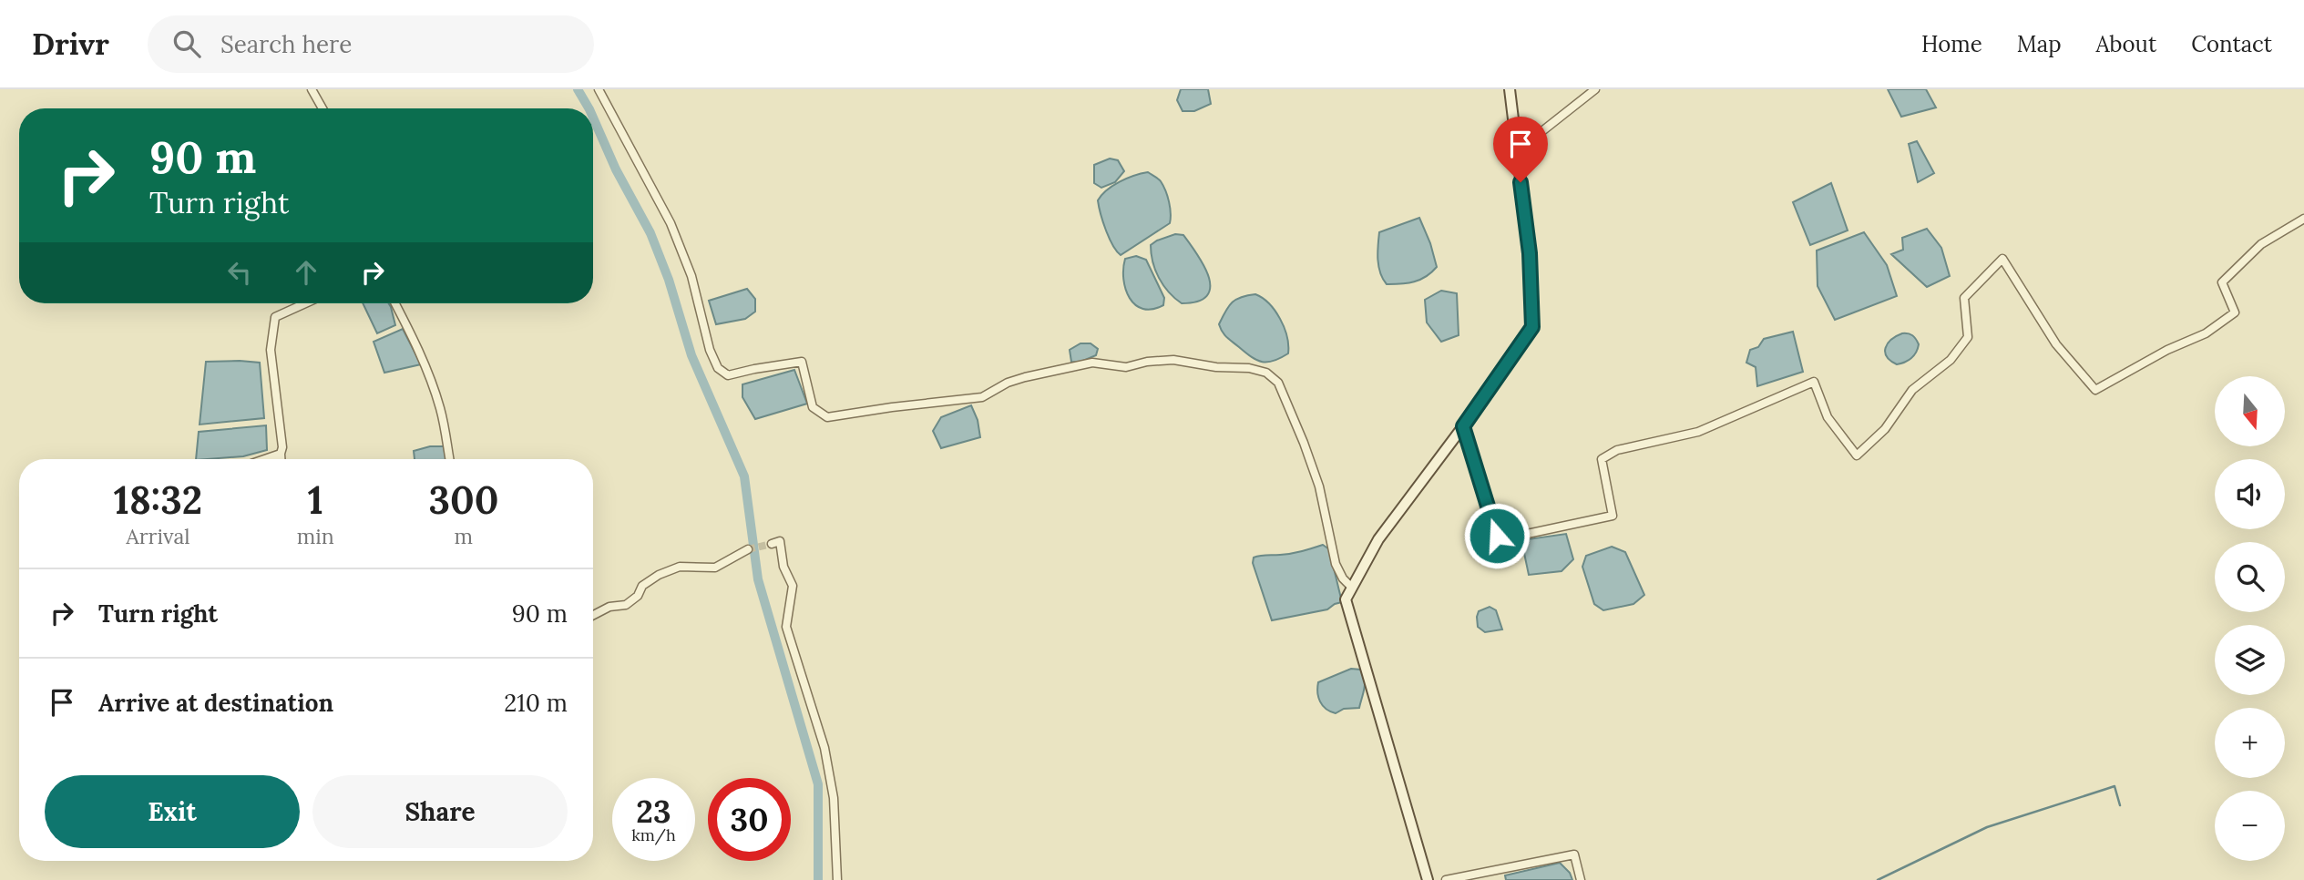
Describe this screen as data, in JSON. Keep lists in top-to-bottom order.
{
  "north": "bottom",
  "page": {
    "header": "Drivr",
    "search": "Search here",
    "nav": [
      "Home",
      "Map",
      "About",
      "Contact"
    ],
    "turn": ["90 m", "Turn right"],
    "map_buttons": ["+", "−"],
    "eta": [
      "18:32",
      "Arrival",
      "1",
      "min",
      "300",
      "m"
    ],
    "list": [
      {
        "name": "Turn right",
        "value": "90 m"
      },
      {
        "name": "Arrive at destination",
        "value": "210 m"
      }
    ],
    "buttons": ["Exit", "Share"],
    "speed": "23 km/h",
    "limit": "30"
  }
}
